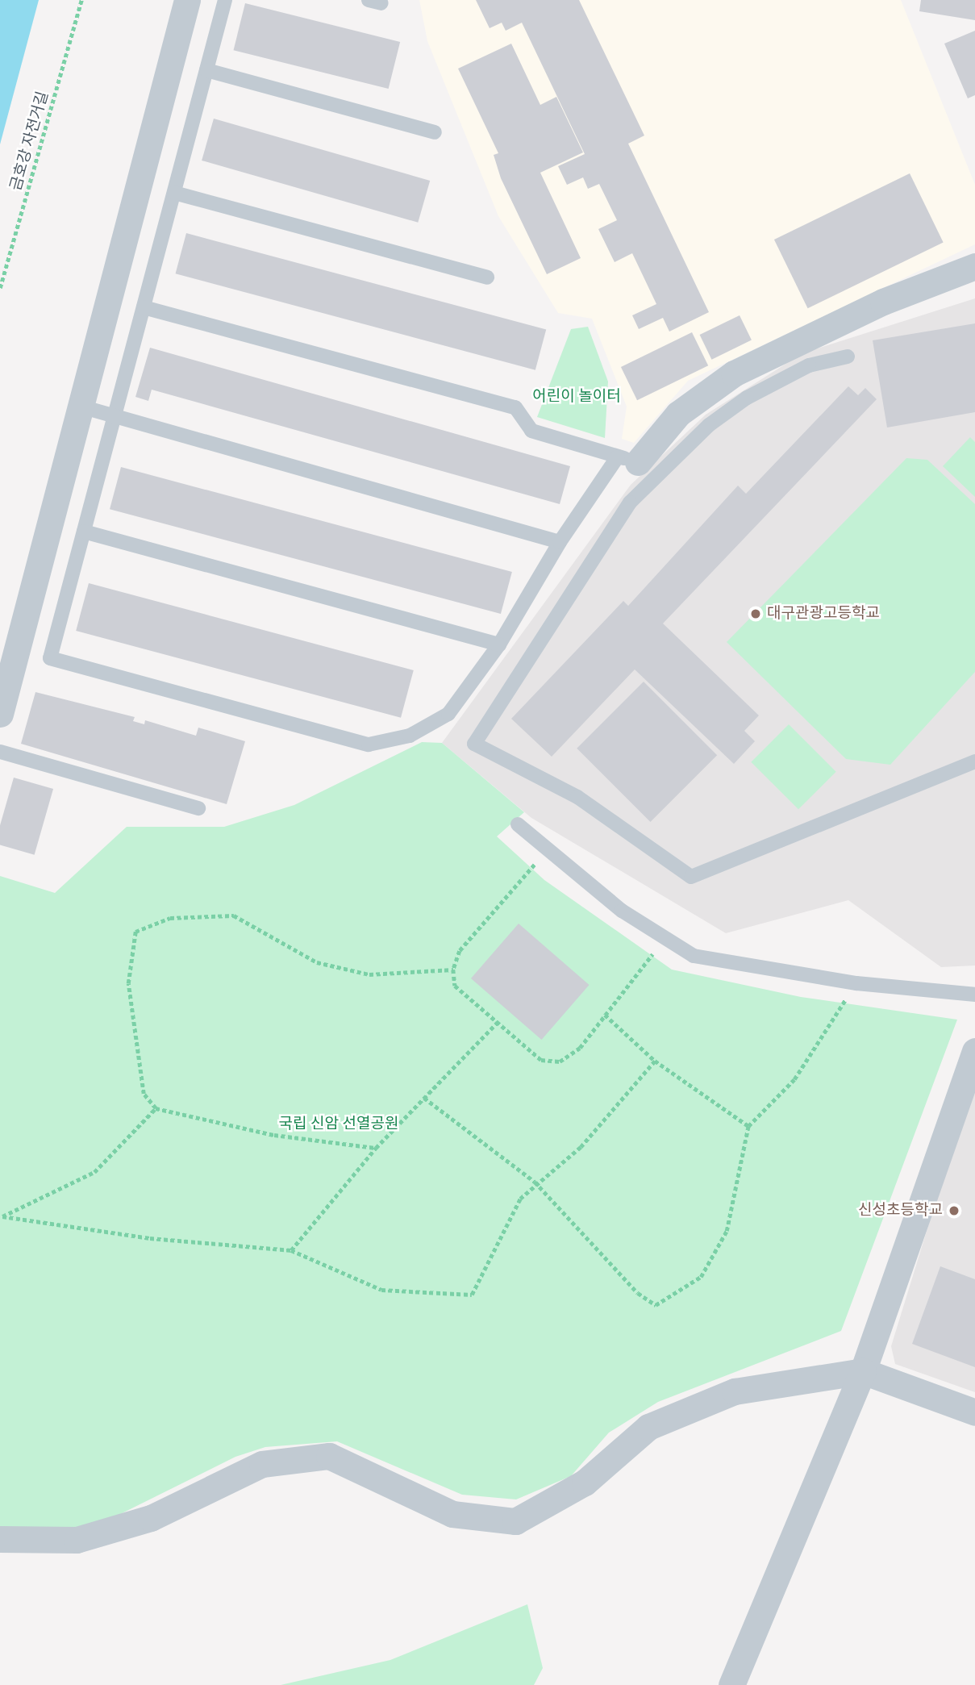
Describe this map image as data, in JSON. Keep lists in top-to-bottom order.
{
  "streets": {
    "path": ["금호강 자전거길"]
  },
  "parks": ["어린이 놀이터", "국립 신암 선열공원"],
  "places": ["대구관광고등학교", "신성초등학교"]
}
